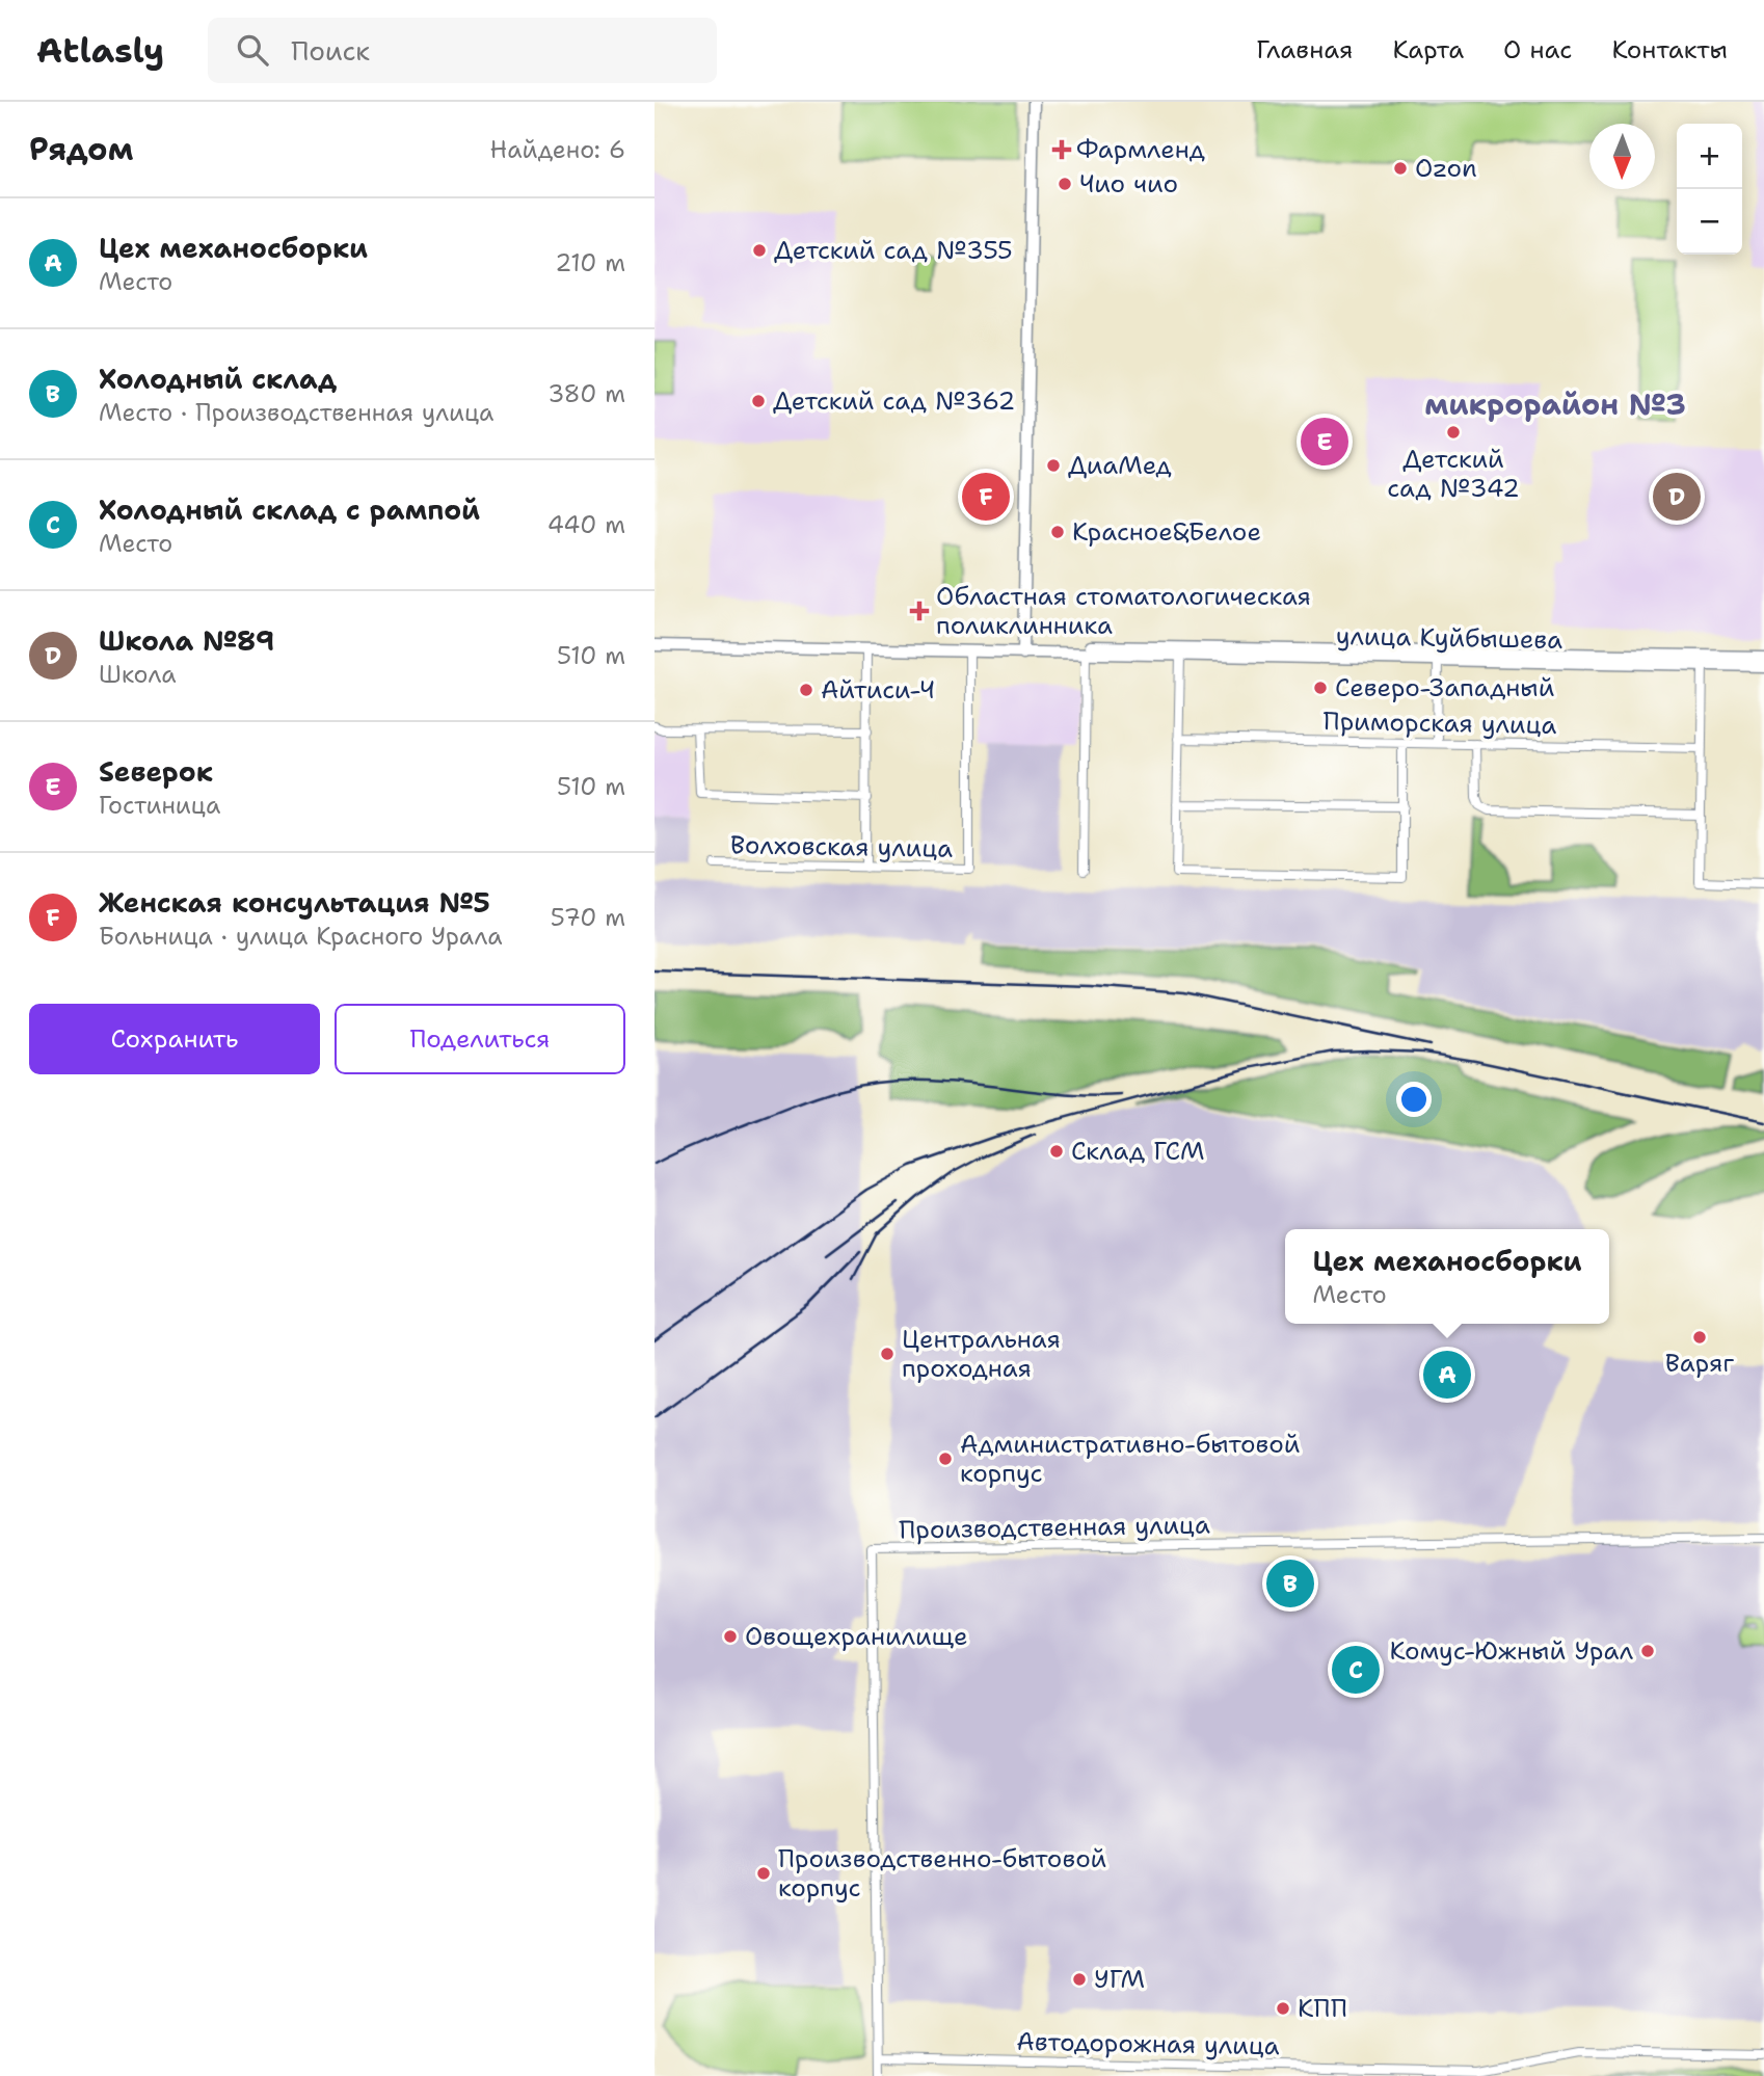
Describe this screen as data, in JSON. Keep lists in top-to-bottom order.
{
  "streets": {
    "main road": ["улица Куйбышева"],
    "street": [
      "Приморская улица",
      "Волховская улица",
      "Производственная улица",
      "Автодорожная улица"
    ]
  },
  "crossings": [
    ["улица Куйбышева", "Волховская улица"],
    ["Производственная улица", "Автодорожная улица"]
  ],
  "districts": ["микрорайон №3"],
  "places": {
    "health": ["Фармленд", "Областная стоматологическая поликлинника"],
    "other": [
      "Ozon",
      "Чио чио",
      "Детский сад №355",
      "Детский сад №362",
      "Детский сад №342",
      "ДиаМед",
      "Красное&Белое",
      "Северо-Западный",
      "Айтиси-Ч",
      "Склад ГСМ",
      "Варяг",
      "Центральная проходная",
      "Административно-бытовой корпус",
      "Овощехранилище",
      "Комус-Южный Урал",
      "Производственно-бытовой корпус",
      "УГМ",
      "КПП"
    ]
  },
  "north": "bottom",
  "page": {
    "header": "Atlasly",
    "search": "Поиск",
    "nav": [
      "Главная",
      "Карта",
      "О нас",
      "Контакты"
    ],
    "heading": ["Рядом", "Найдено: 6"],
    "map_buttons": ["+", "−"],
    "list": [
      {
        "mark": "A",
        "name": "Цех механосборки",
        "note": "Место",
        "value": "210 m"
      },
      {
        "mark": "B",
        "name": "Холодный склад",
        "note": "Место · Производственная улица",
        "value": "380 m"
      },
      {
        "mark": "C",
        "name": "Холодный склад с рампой",
        "note": "Место",
        "value": "440 m"
      },
      {
        "mark": "D",
        "name": "Школа №89",
        "note": "Школа",
        "value": "510 m"
      },
      {
        "mark": "E",
        "name": "Sеверок",
        "note": "Гостиница",
        "value": "510 m"
      },
      {
        "mark": "F",
        "name": "Женская консультация №5",
        "note": "Больница · улица Красного Урала",
        "value": "570 m"
      }
    ],
    "pins": [
      "E",
      "D",
      "F",
      "A",
      "B",
      "C"
    ],
    "buttons": ["Сохранить", "Поделиться"],
    "popup": ["Цех механосборки", "Место"]
  }
}
